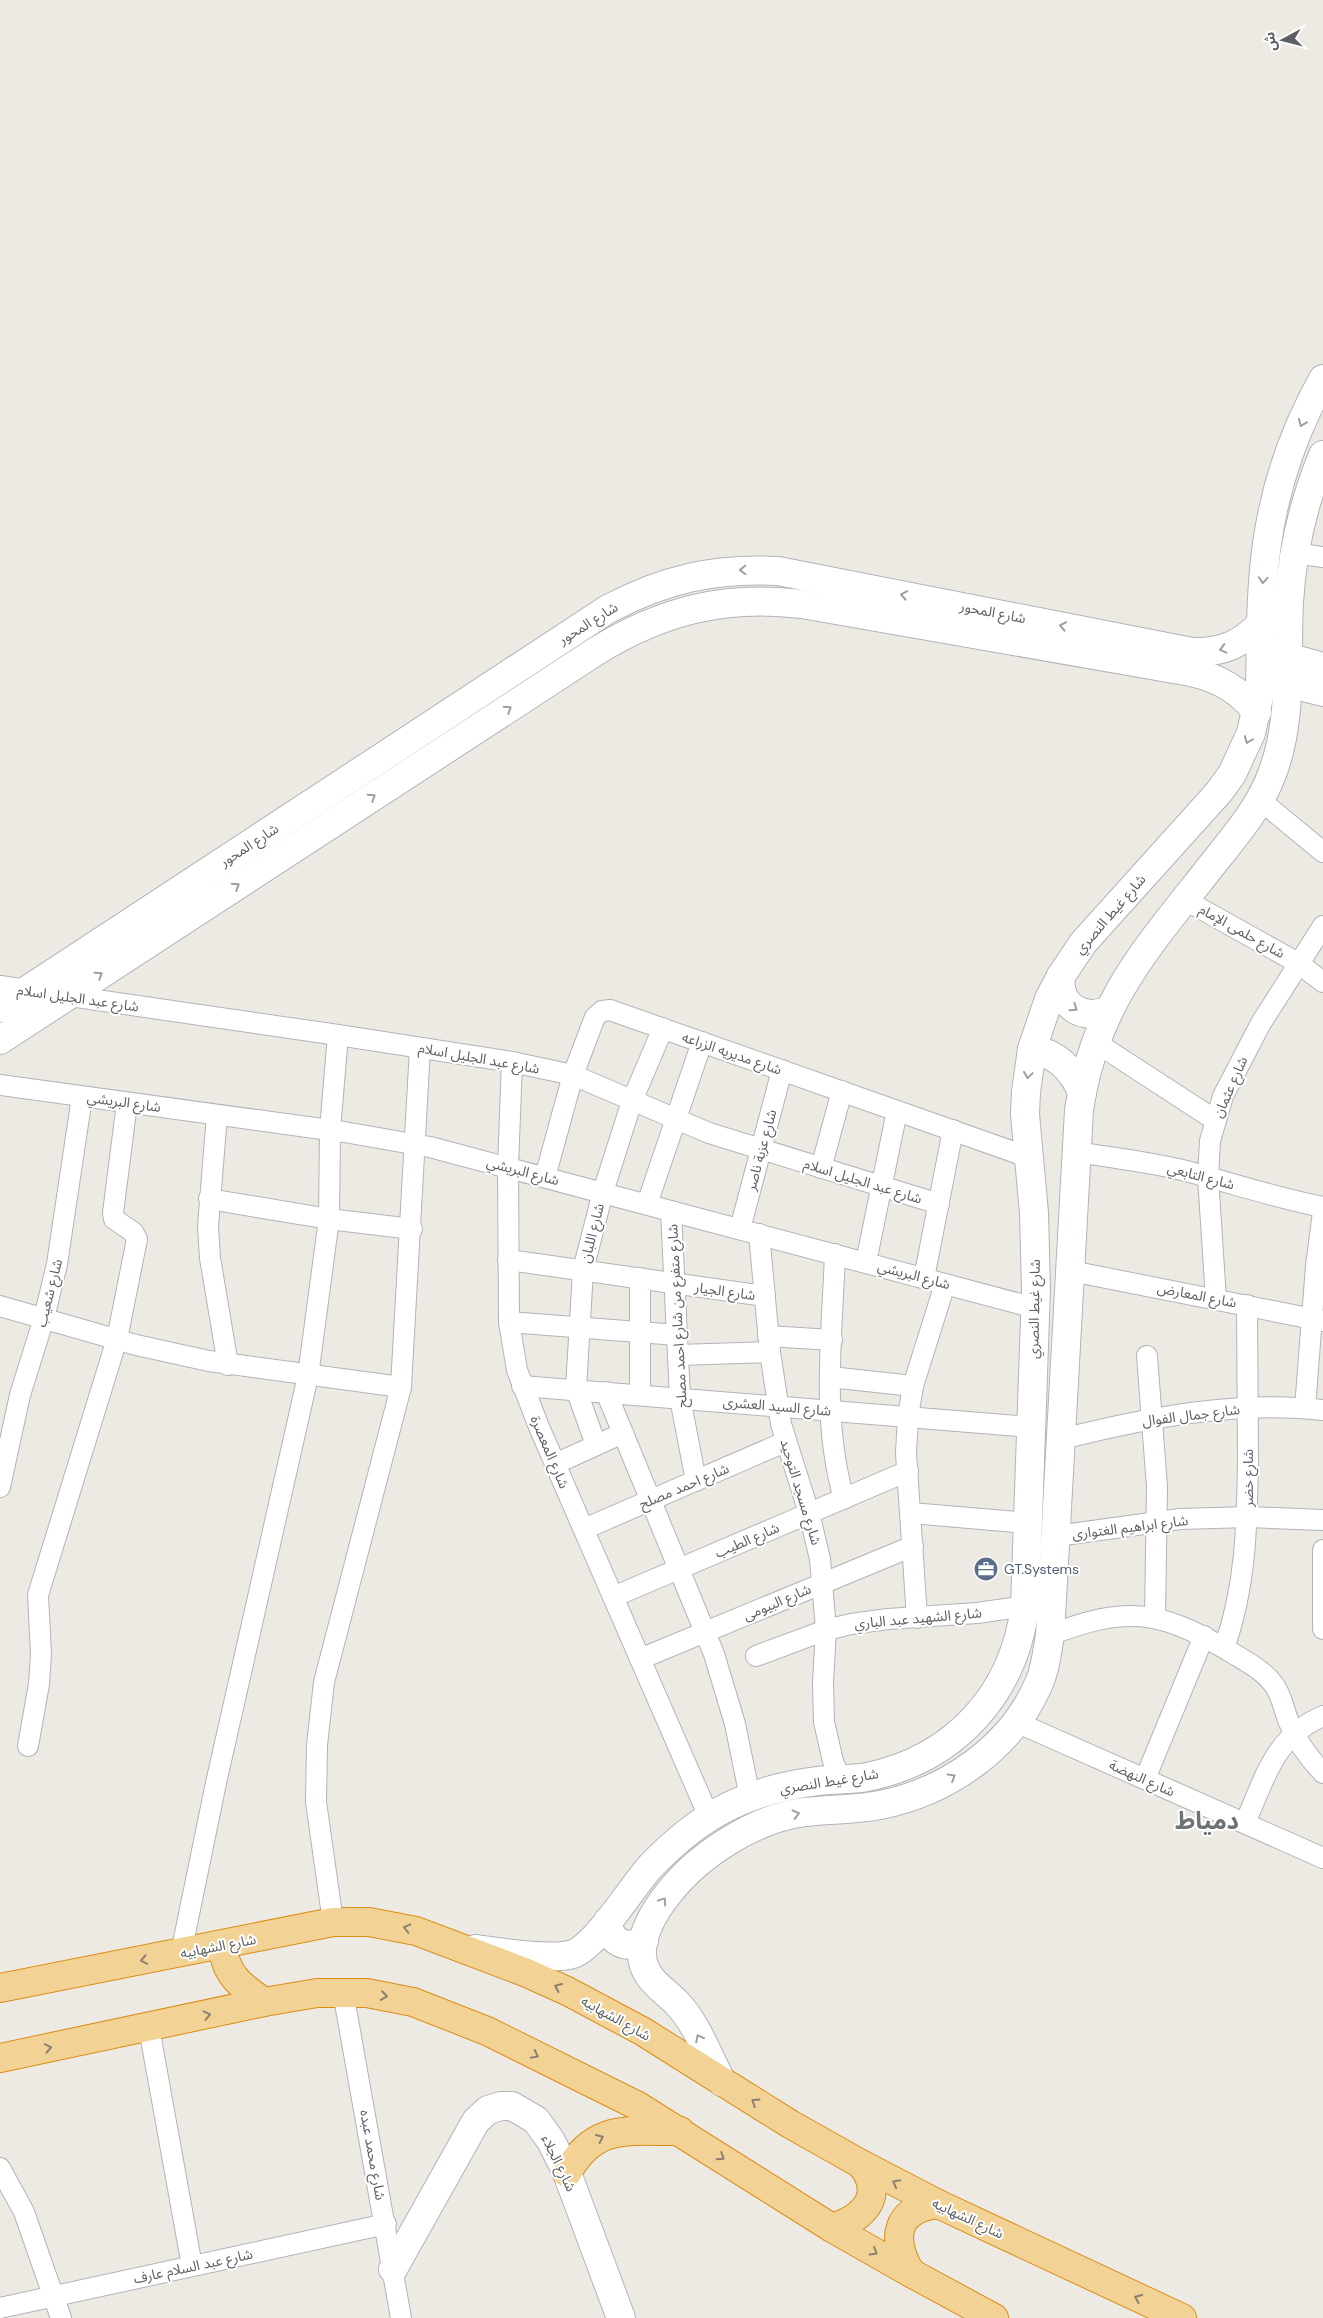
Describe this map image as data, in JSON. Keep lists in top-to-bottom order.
{
  "streets": {
    "highway": ["شارع الشهابيه"],
    "main road": ["شارع المحور", "شارع غيط النصري", "شارع الجلاء"],
    "street": [
      "شارع حلمى الإمام",
      "شارع عبد الجليل اسلام",
      "شارع مديريه الزراعه",
      "شارع عثمان",
      "شارع البريشي",
      "شارع عزبة ناصر",
      "شارع التابعي",
      "شارع اللبان",
      "شارع الجيار",
      "شارع شعيب",
      "شارع المعارض",
      "شارع متفرع من شارع احمد مصلح",
      "شارع السيد العشرى",
      "شارع جمال الفوال",
      "شارع المعصرة",
      "شارع خضر",
      "شارع احمد مصلح",
      "شارع مسجد التوحيد",
      "شارع ابراهيم الغتوارى",
      "شارع الطيب",
      "شارع البيومى",
      "شارع الشهيد عبد الباري",
      "شارع النهضة",
      "شارع محمد عبده",
      "شارع عبد السلام عارف"
    ]
  },
  "crossings": [
    ["شارع المحور", "شارع غيط النصري"],
    ["شارع المحور", "شارع عبد الجليل اسلام"],
    ["شارع غيط النصري", "شارع حلمى الإمام"],
    ["شارع غيط النصري", "شارع مديريه الزراعه"],
    ["شارع غيط النصري", "شارع البريشي"],
    ["شارع غيط النصري", "شارع التابعي"],
    ["شارع غيط النصري", "شارع المعارض"],
    ["شارع غيط النصري", "شارع السيد العشرى"],
    ["شارع غيط النصري", "شارع جمال الفوال"],
    ["شارع غيط النصري", "شارع المعصرة"],
    ["شارع غيط النصري", "شارع مسجد التوحيد"],
    ["شارع غيط النصري", "شارع ابراهيم الغتوارى"],
    ["شارع غيط النصري", "شارع الشهيد عبد الباري"],
    ["شارع غيط النصري", "شارع النهضة"],
    ["شارع غيط النصري", "شارع الشهابيه"],
    ["شارع حلمى الإمام", "شارع عثمان"],
    ["شارع عبد الجليل اسلام", "شارع مديريه الزراعه"],
    ["شارع عبد الجليل اسلام", "شارع عزبة ناصر"],
    ["شارع عبد الجليل اسلام", "شارع اللبان"],
    ["شارع عبد الجليل اسلام", "شارع المعصرة"],
    ["شارع مديريه الزراعه", "شارع البريشي"],
    ["شارع مديريه الزراعه", "شارع عزبة ناصر"],
    ["شارع مديريه الزراعه", "شارع اللبان"],
    ["شارع عثمان", "شارع التابعي"],
    ["شارع عثمان", "شارع المعارض"],
    ["شارع البريشي", "شارع عزبة ناصر"],
    ["شارع البريشي", "شارع اللبان"],
    ["شارع البريشي", "شارع شعيب"],
    ["شارع البريشي", "شارع متفرع من شارع احمد مصلح"],
    ["شارع البريشي", "شارع المعصرة"],
    ["شارع البريشي", "شارع مسجد التوحيد"],
    ["شارع عزبة ناصر", "شارع مسجد التوحيد"],
    ["شارع اللبان", "شارع الجيار"],
    ["شارع اللبان", "شارع السيد العشرى"],
    ["شارع الجيار", "شارع متفرع من شارع احمد مصلح"],
    ["شارع الجيار", "شارع المعصرة"],
    ["شارع الجيار", "شارع مسجد التوحيد"],
    ["شارع المعارض", "شارع خضر"],
    ["شارع متفرع من شارع احمد مصلح", "شارع السيد العشرى"],
    ["شارع متفرع من شارع احمد مصلح", "شارع احمد مصلح"],
    ["شارع السيد العشرى", "شارع المعصرة"],
    ["شارع السيد العشرى", "شارع مسجد التوحيد"],
    ["شارع جمال الفوال", "شارع خضر"],
    ["شارع المعصرة", "شارع احمد مصلح"],
    ["شارع المعصرة", "شارع الطيب"],
    ["شارع المعصرة", "شارع البيومى"],
    ["شارع خضر", "شارع ابراهيم الغتوارى"],
    ["شارع احمد مصلح", "شارع مسجد التوحيد"],
    ["شارع مسجد التوحيد", "شارع الطيب"],
    ["شارع مسجد التوحيد", "شارع البيومى"],
    ["شارع مسجد التوحيد", "شارع الشهيد عبد الباري"],
    ["شارع محمد عبده", "شارع الجلاء"],
    ["شارع محمد عبده", "شارع عبد السلام عارف"]
  ],
  "districts": ["دمياط"],
  "places": {
    "office": ["GT.Systems"]
  },
  "north": "left"
}
